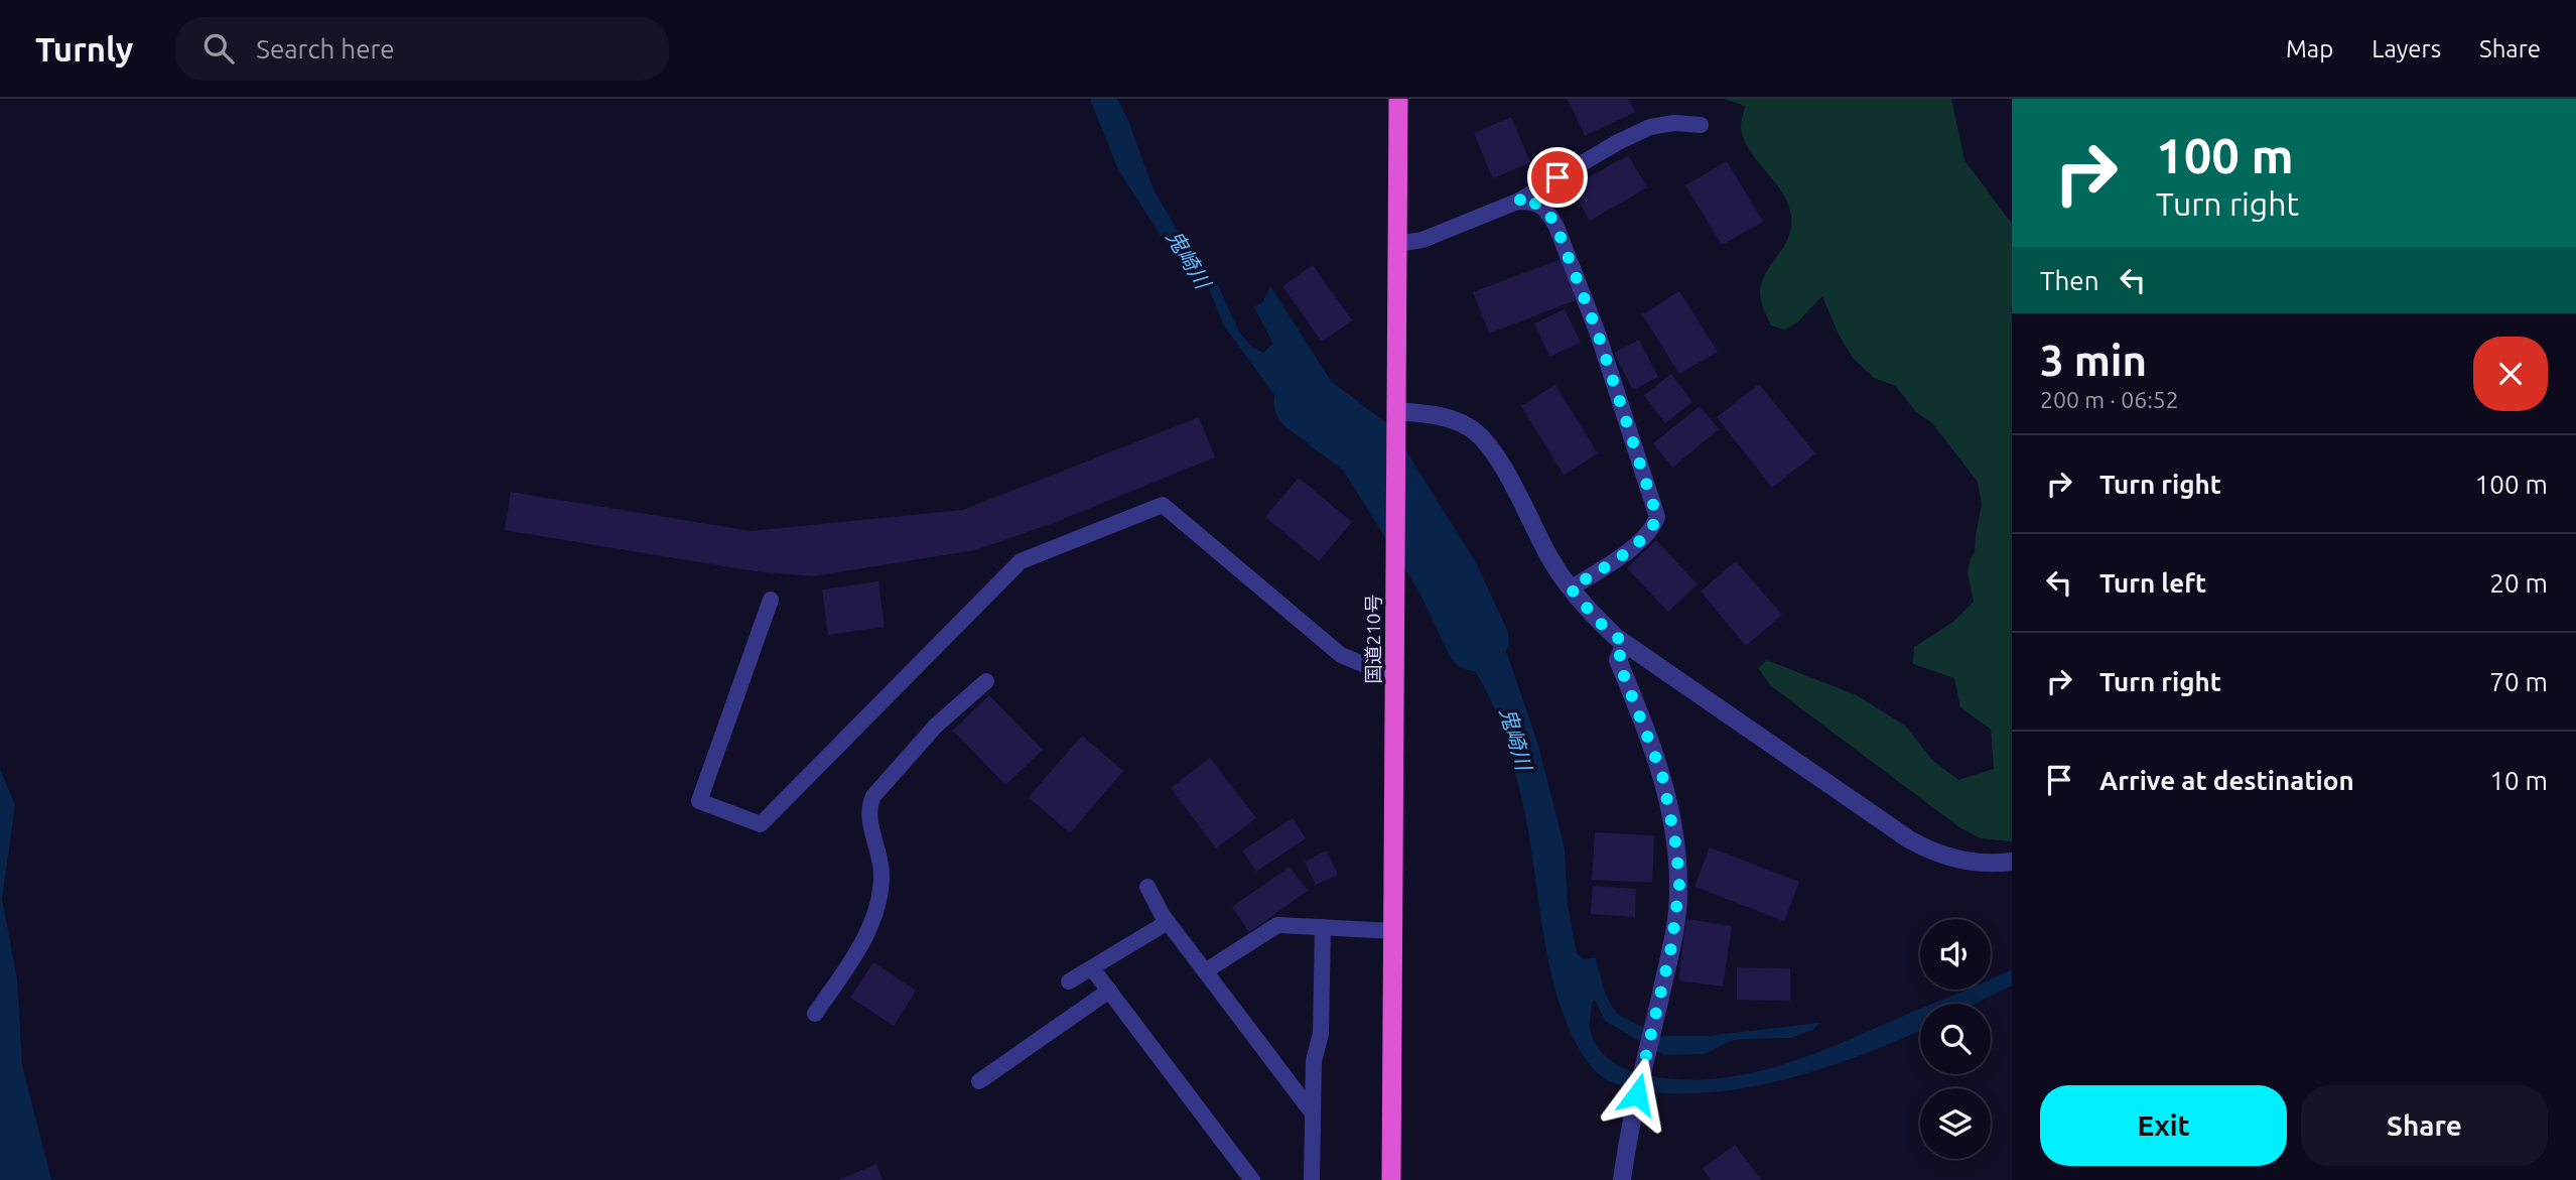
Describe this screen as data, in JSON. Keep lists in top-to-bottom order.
{
  "streets": {
    "highway": ["国道210号"]
  },
  "water": ["鬼崎川"],
  "page": {
    "header": "Turnly",
    "search": "Search here",
    "nav": ["Map", "Layers", "Share"],
    "turn": ["100 m", "Turn right"],
    "then": "Then",
    "heading": ["3 min", "200 m · 06:52"],
    "list": [
      {
        "name": "Turn right",
        "value": "100 m"
      },
      {
        "name": "Turn left",
        "value": "20 m"
      },
      {
        "name": "Turn right",
        "value": "70 m"
      },
      {
        "name": "Arrive at destination",
        "value": "10 m"
      }
    ],
    "buttons": ["Exit", "Share"]
  }
}
